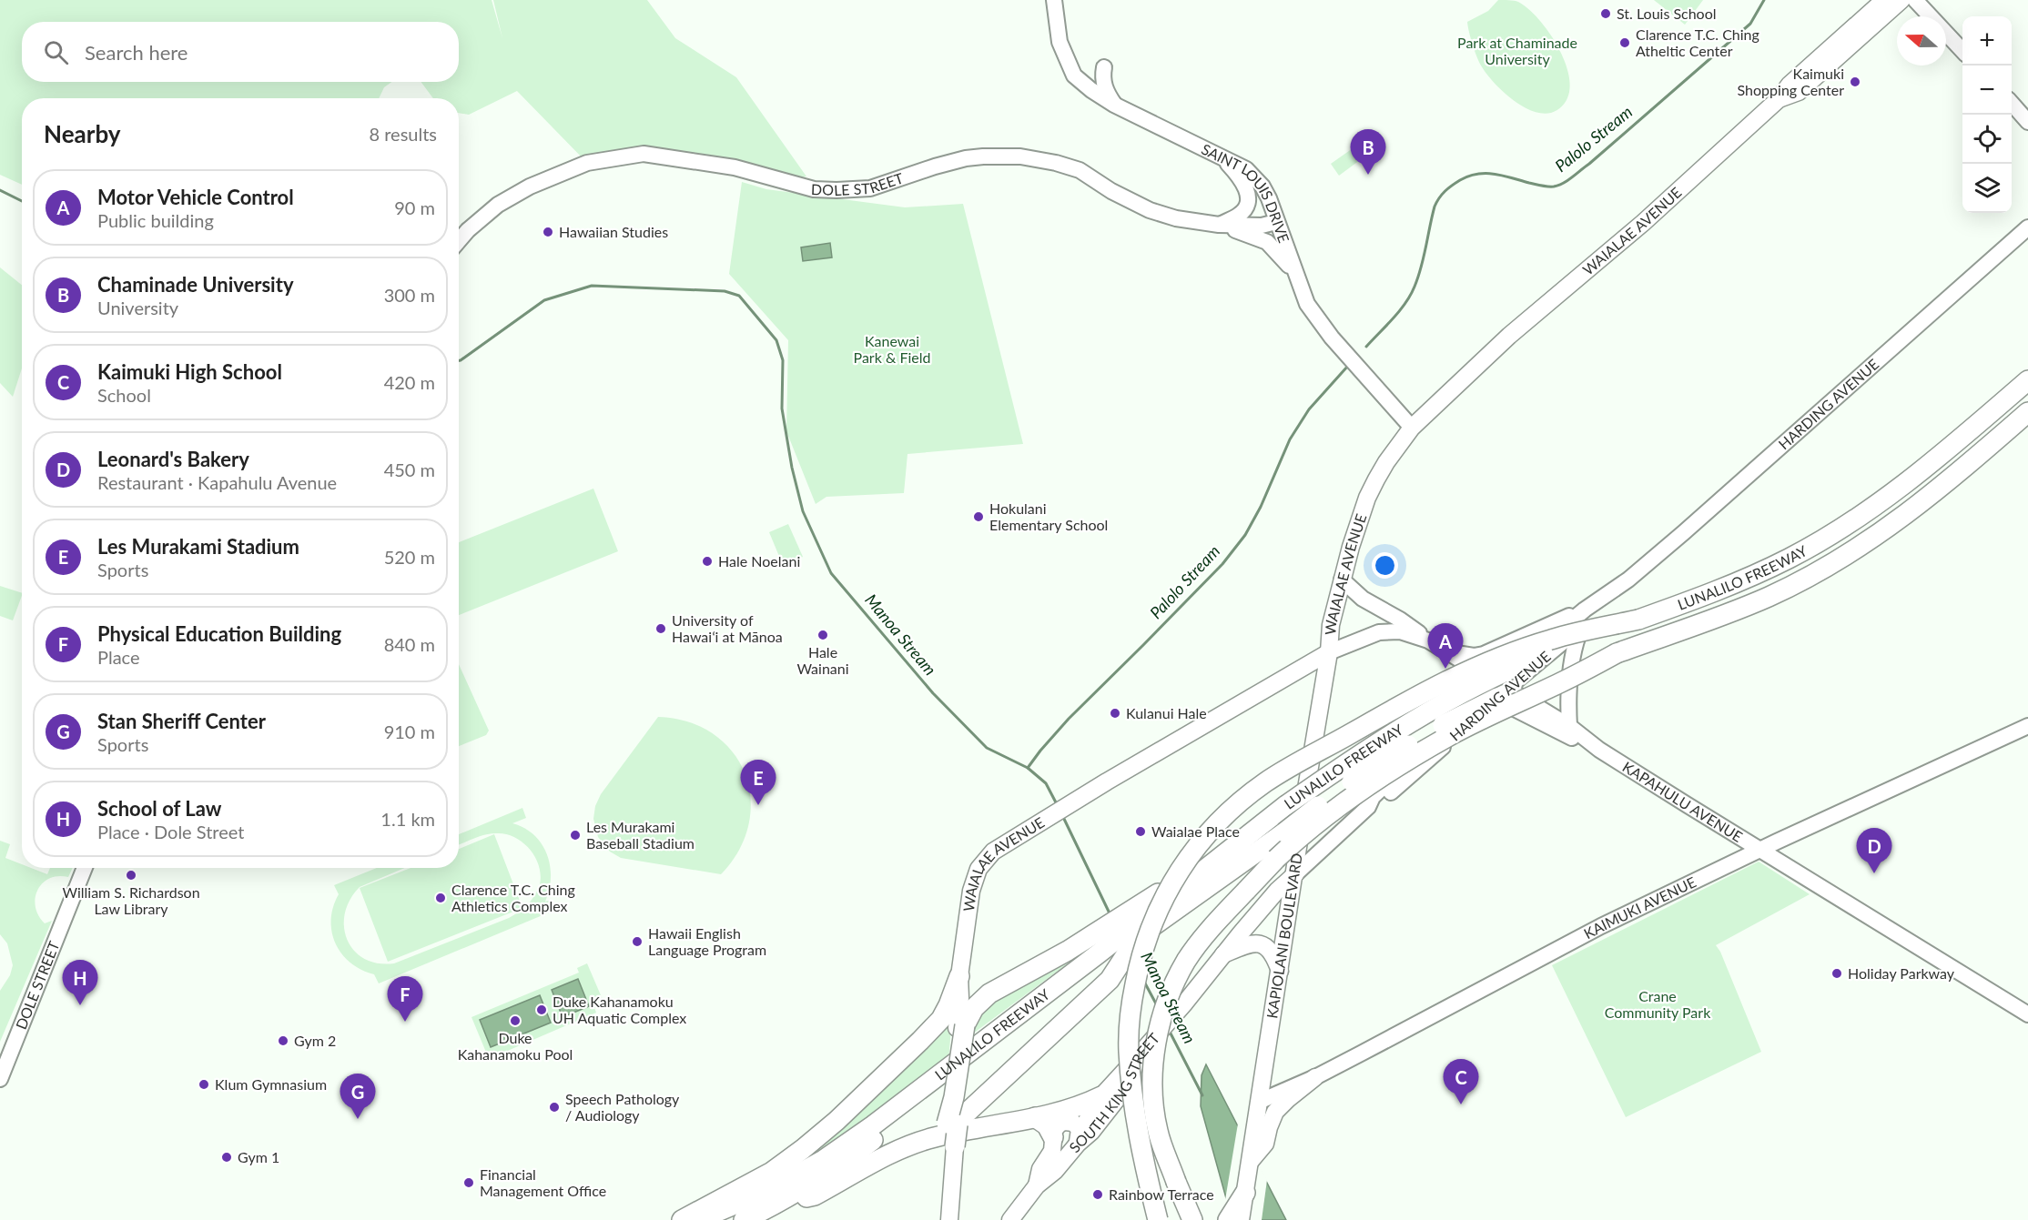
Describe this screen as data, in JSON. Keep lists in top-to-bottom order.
{
  "streets": {
    "highway": ["LUNALILO FREEWAY"],
    "main road": ["WAIALAE AVENUE", "KAPIOLANI BOULEVARD", "SOUTH KING STREET"],
    "street": [
      "DOLE STREET",
      "SAINT LOUIS DRIVE",
      "HARDING AVENUE",
      "KAPAHULU AVENUE",
      "KAIMUKI AVENUE"
    ]
  },
  "crossings": [
    ["DOLE STREET", "SAINT LOUIS DRIVE"],
    ["SAINT LOUIS DRIVE", "WAIALAE AVENUE"],
    ["WAIALAE AVENUE", "KAPAHULU AVENUE"],
    ["WAIALAE AVENUE", "KAPIOLANI BOULEVARD"],
    ["HARDING AVENUE", "KAPAHULU AVENUE"],
    ["HARDING AVENUE", "KAPIOLANI BOULEVARD"],
    ["HARDING AVENUE", "SOUTH KING STREET"],
    ["LUNALILO FREEWAY", "KAPIOLANI BOULEVARD"],
    ["KAPAHULU AVENUE", "KAIMUKI AVENUE"],
    ["KAPAHULU AVENUE", "KAPIOLANI BOULEVARD"],
    ["KAIMUKI AVENUE", "KAPIOLANI BOULEVARD"],
    ["KAPIOLANI BOULEVARD", "SOUTH KING STREET"]
  ],
  "water": ["Palolo Stream", "Manoa Stream"],
  "parks": ["Park at Chaminade University", "Kanewai Park & Field", "Crane Community Park"],
  "places": [
    "St. Louis School",
    "Clarence T.C. Ching Atheltic Center",
    "Kaimuki Shopping Center",
    "Hawaiian Studies",
    "Hokulani Elementary School",
    "Hale Noelani",
    "University of Hawaiʻi at Mānoa",
    "Hale Wainani",
    "Kulanui Hale",
    "Waialae Place",
    "Les Murakami Baseball Stadium",
    "William S. Richardson Law Library",
    "Clarence T.C. Ching Athletics Complex",
    "Hawaii English Language Program",
    "Holiday Parkway",
    "Duke Kahanamoku UH Aquatic Complex",
    "Duke Kahanamoku Pool",
    "Gym 2",
    "Klum Gymnasium",
    "Speech Pathology / Audiology",
    "Gym 1",
    "Financial Management Office",
    "Rainbow Terrace"
  ],
  "north": "left",
  "page": {
    "map_buttons": ["+", "−"],
    "search": "Search here",
    "heading": ["Nearby", "8 results"],
    "pins": [
      "B",
      "A",
      "E",
      "D",
      "H",
      "F",
      "C",
      "G"
    ],
    "list": [
      {
        "mark": "A",
        "name": "Motor Vehicle Control",
        "note": "Public building",
        "value": "90 m"
      },
      {
        "mark": "B",
        "name": "Chaminade University",
        "note": "University",
        "value": "300 m"
      },
      {
        "mark": "C",
        "name": "Kaimuki High School",
        "note": "School",
        "value": "420 m"
      },
      {
        "mark": "D",
        "name": "Leonard's Bakery",
        "note": "Restaurant · Kapahulu Avenue",
        "value": "450 m"
      },
      {
        "mark": "E",
        "name": "Les Murakami Stadium",
        "note": "Sports",
        "value": "520 m"
      },
      {
        "mark": "F",
        "name": "Physical Education Building",
        "note": "Place",
        "value": "840 m"
      },
      {
        "mark": "G",
        "name": "Stan Sheriff Center",
        "note": "Sports",
        "value": "910 m"
      },
      {
        "mark": "H",
        "name": "School of Law",
        "note": "Place · Dole Street",
        "value": "1.1 km"
      }
    ]
  }
}
